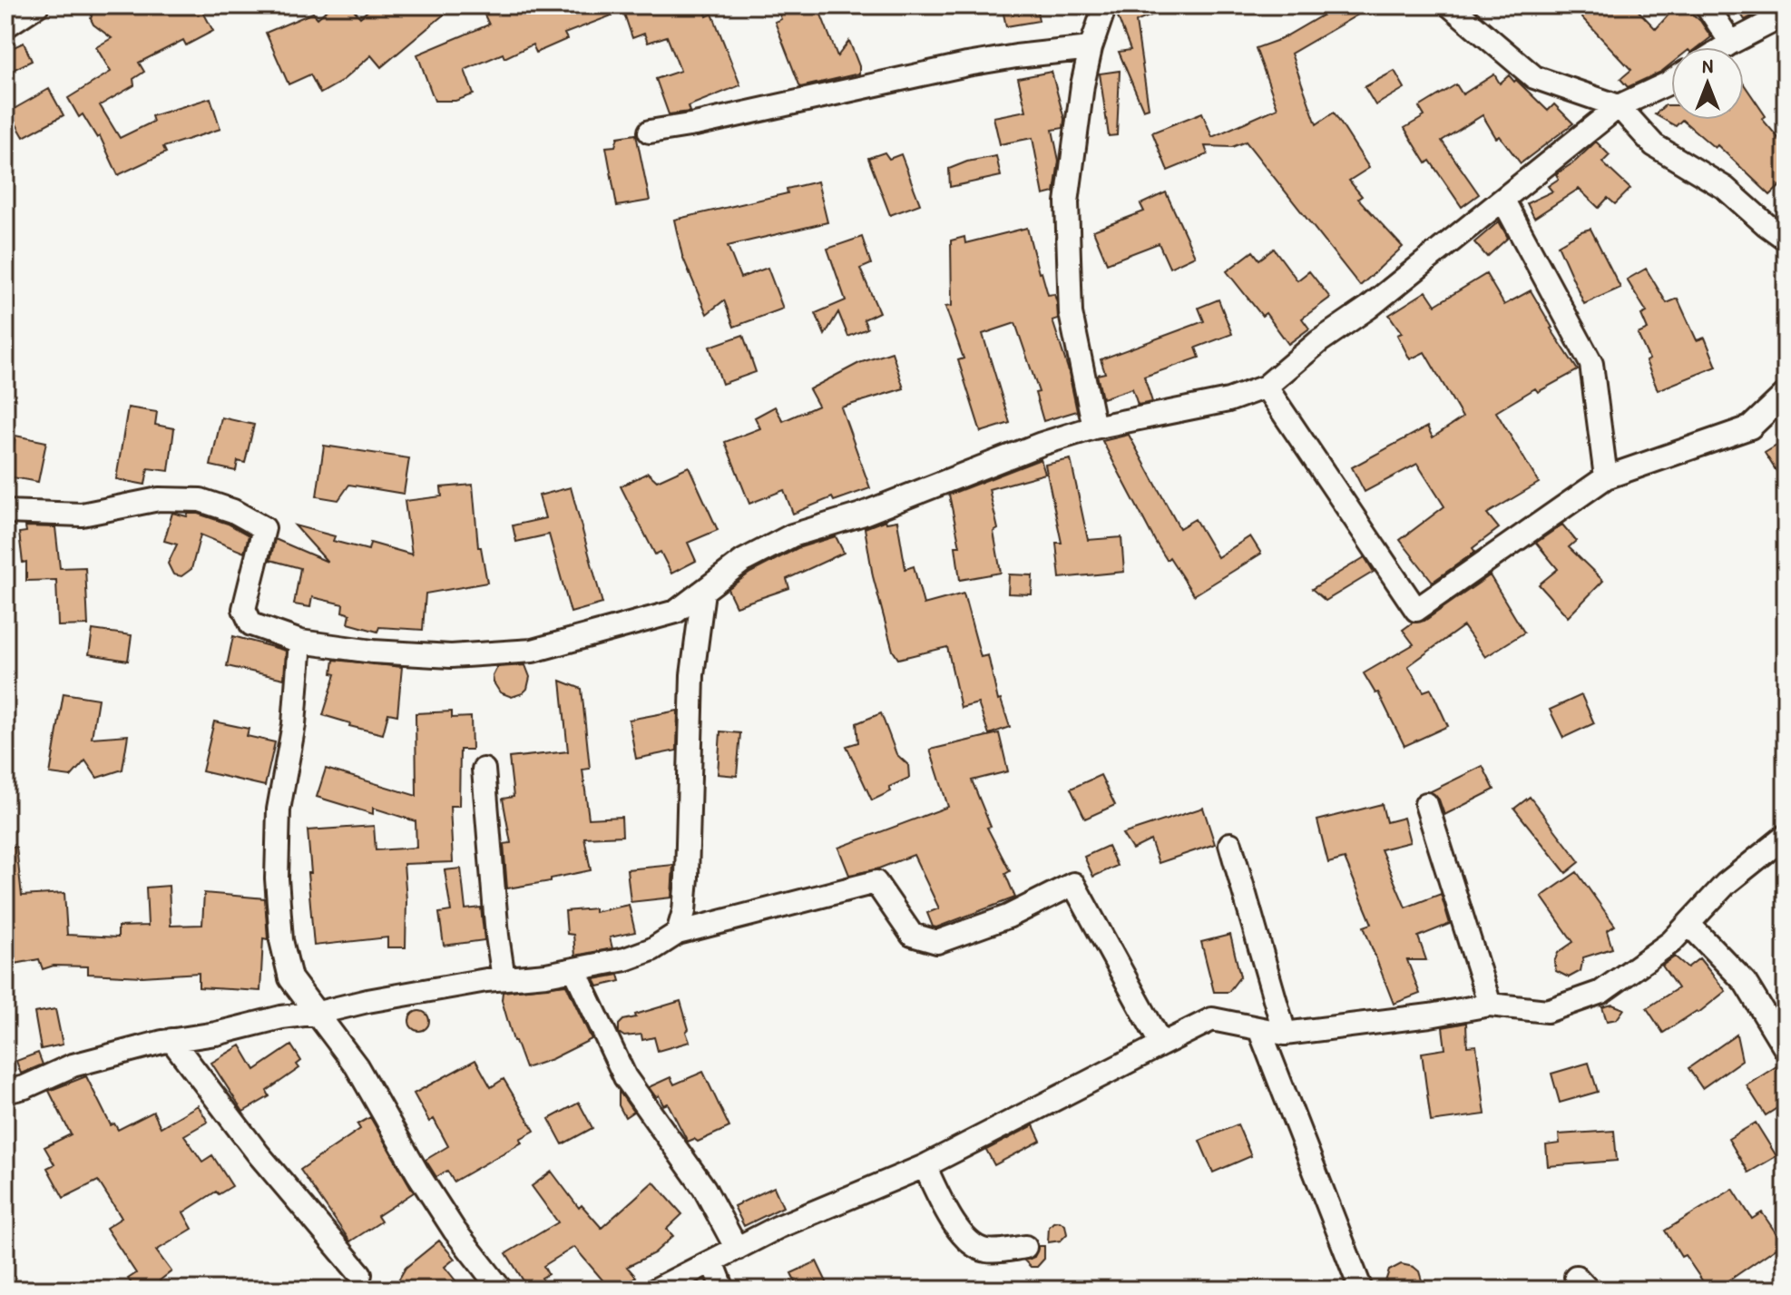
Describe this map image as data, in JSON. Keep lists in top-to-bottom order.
{
  "north": "top"
}
